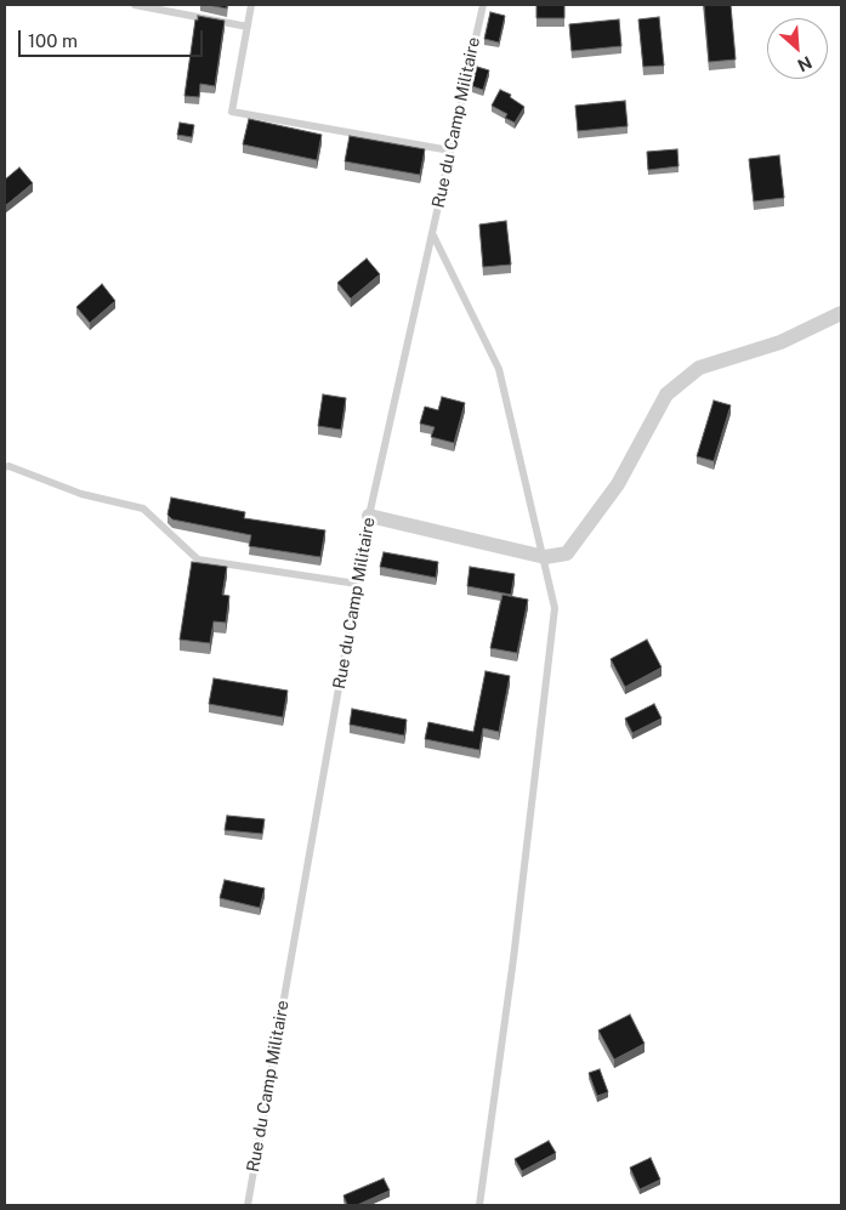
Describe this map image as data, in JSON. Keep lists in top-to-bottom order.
{
  "streets": {
    "lane": ["Rue du Camp Militaire"]
  },
  "scale_bar": "100 m",
  "north": "bottom right"
}
